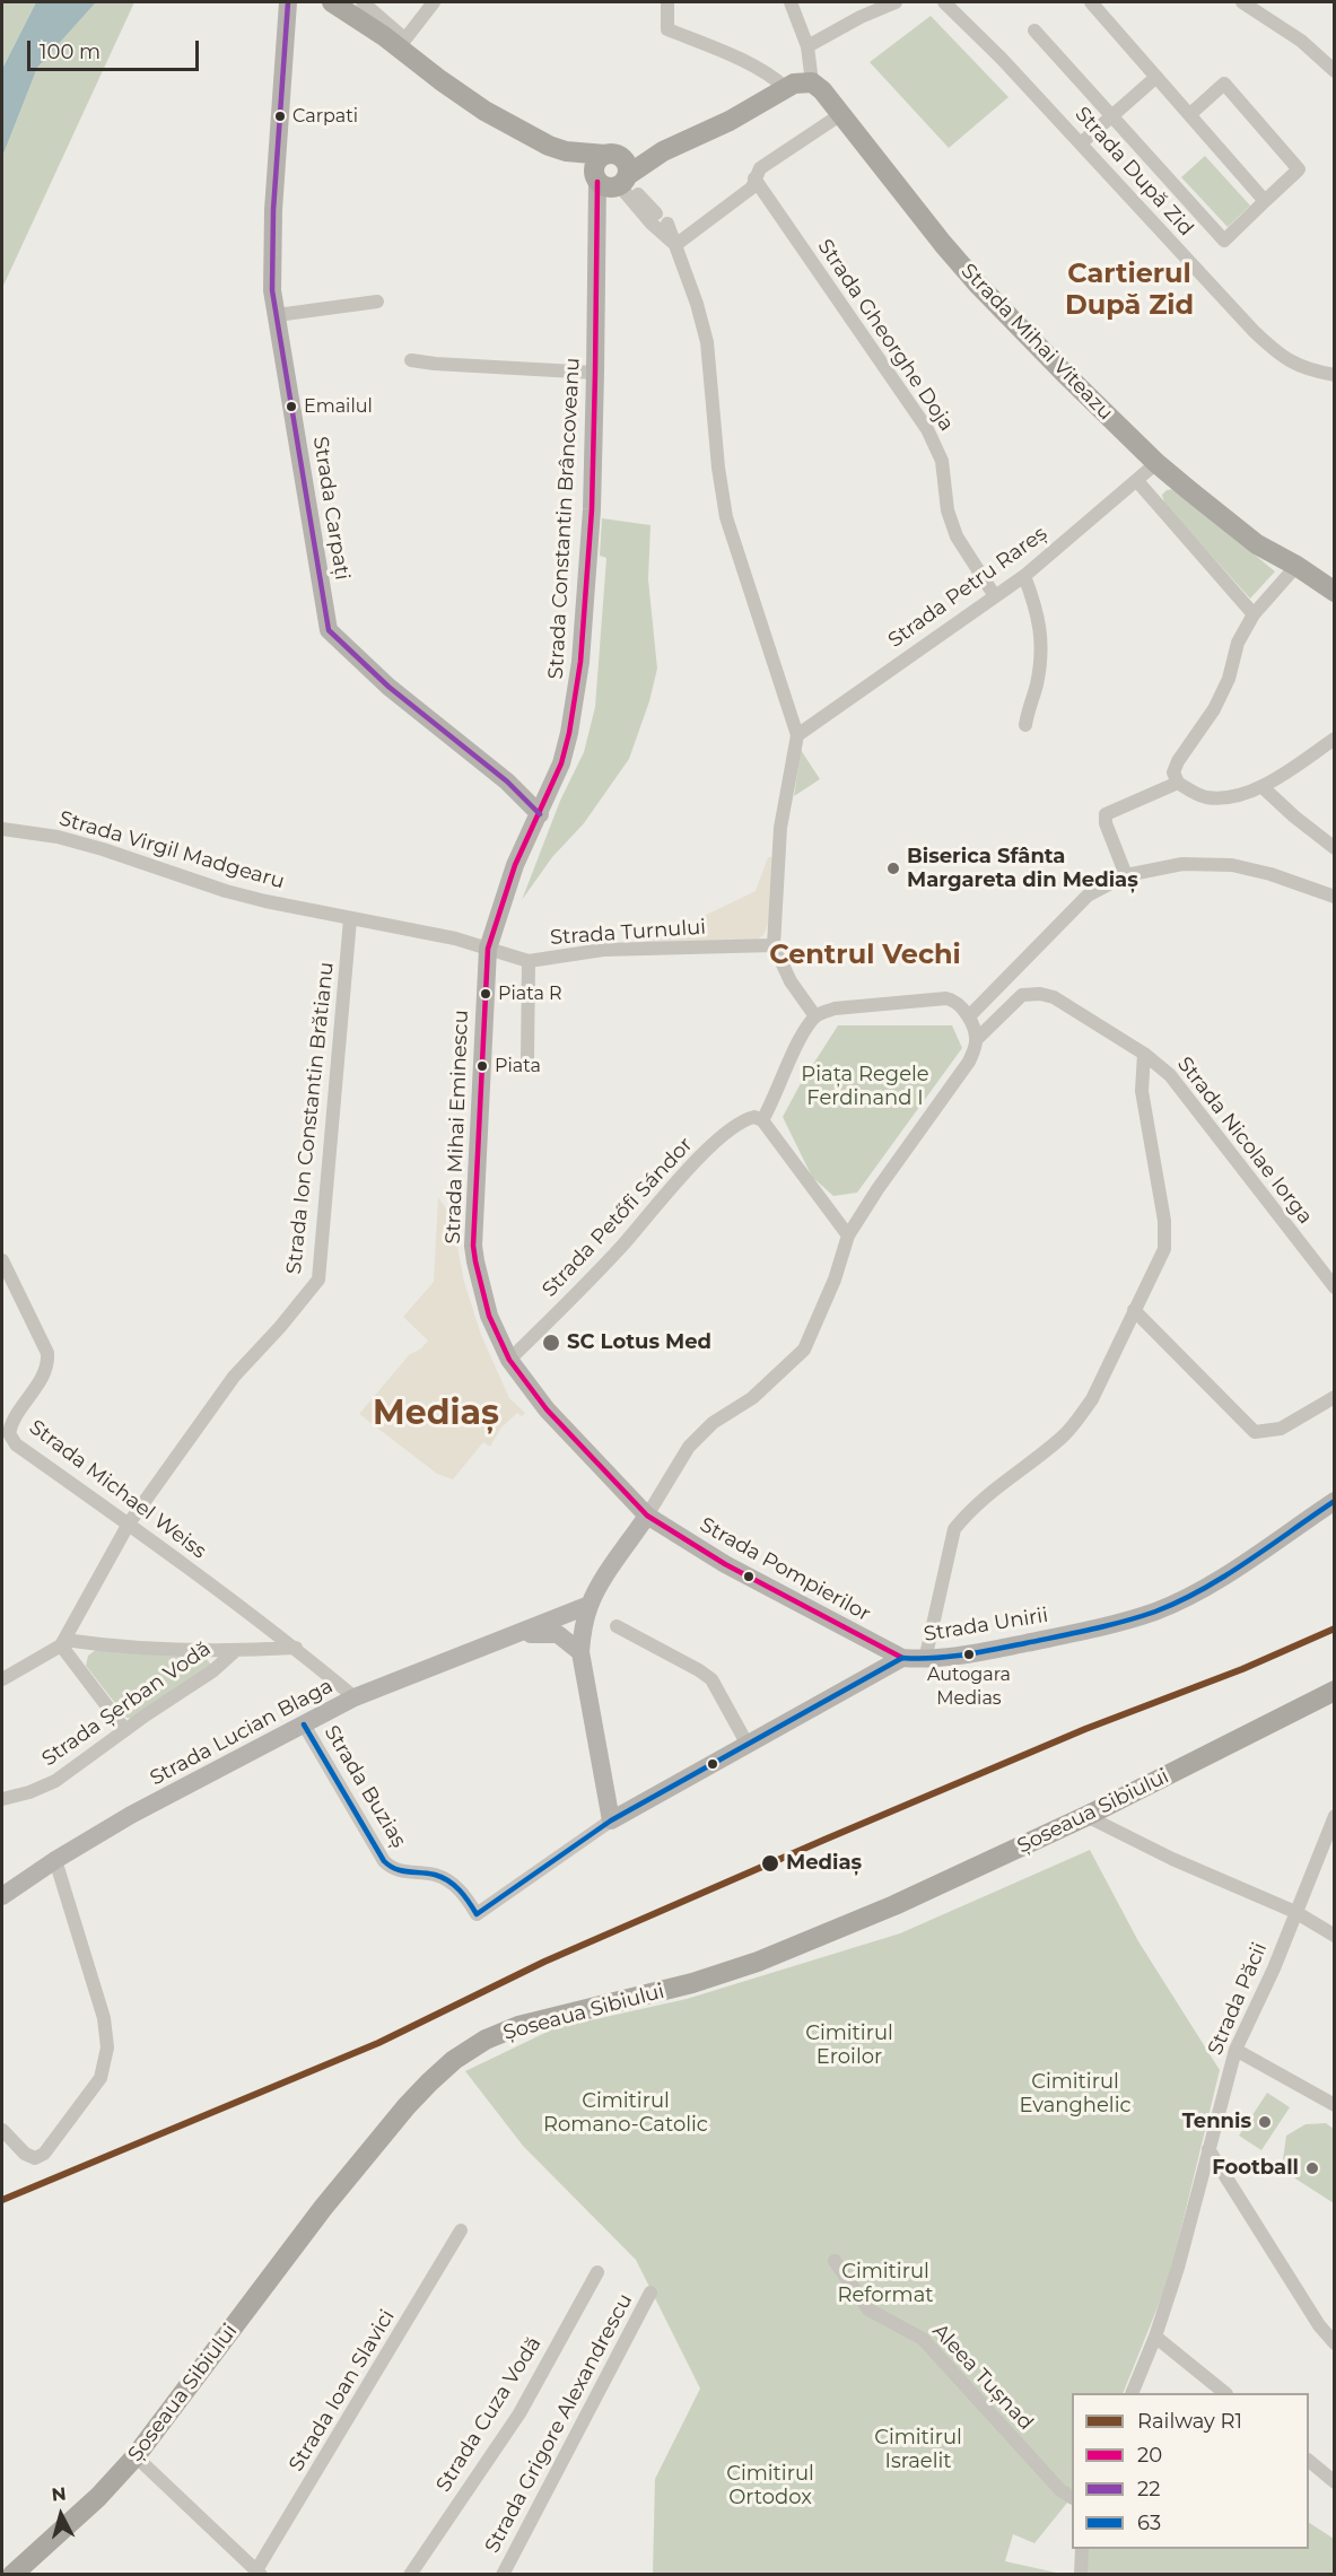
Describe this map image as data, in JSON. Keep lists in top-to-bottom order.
{
  "streets": {
    "main road": ["Strada Mihai Viteazu", "Șoseaua Sibiului"],
    "street": [
      "Strada După Zid",
      "Strada Gheorghe Doja",
      "Strada Carpați",
      "Strada Constantin Brâncoveanu",
      "Strada Petru Rareș",
      "Strada Virgil Madgearu",
      "Strada Turnului",
      "Strada Ion Constantin Brătianu",
      "Strada Mihai Eminescu",
      "Strada Nicolae Iorga",
      "Strada Petőfi Sándor",
      "Strada Michael Weiss",
      "Strada Pompierilor",
      "Strada Unirii",
      "Strada Șerban Vodă",
      "Strada Lucian Blaga",
      "Strada Buziaș",
      "Strada Păcii",
      "Aleea Tușnad",
      "Strada Ioan Slavici",
      "Strada Cuza Vodă",
      "Strada Grigore Alexandrescu"
    ]
  },
  "crossings": [
    ["Strada Gheorghe Doja", "Strada Petru Rareș"],
    ["Strada Mihai Viteazu", "Strada Petru Rareș"],
    ["Strada Carpați", "Strada Constantin Brâncoveanu"],
    ["Strada Carpați", "Strada Mihai Eminescu"],
    ["Strada Constantin Brâncoveanu", "Strada Mihai Eminescu"],
    ["Strada Virgil Madgearu", "Strada Turnului"],
    ["Strada Virgil Madgearu", "Strada Ion Constantin Brătianu"],
    ["Strada Virgil Madgearu", "Strada Mihai Eminescu"],
    ["Strada Turnului", "Strada Mihai Eminescu"],
    ["Strada Ion Constantin Brătianu", "Strada Michael Weiss"],
    ["Strada Mihai Eminescu", "Strada Petőfi Sándor"],
    ["Strada Mihai Eminescu", "Strada Pompierilor"],
    ["Strada Michael Weiss", "Strada Lucian Blaga"],
    ["Strada Pompierilor", "Strada Unirii"],
    ["Strada Unirii", "Strada Buziaș"],
    ["Strada Lucian Blaga", "Strada Buziaș"]
  ],
  "districts": ["Cartierul După Zid", "Centrul Vechi", "Mediaș"],
  "parks": [
    "Piața Regele Ferdinand I",
    "Cimitirul Eroilor",
    "Cimitirul Evanghelic",
    "Cimitirul Romano-Catolic",
    "Cimitirul Reformat",
    "Cimitirul Israelit",
    "Cimitirul Ortodox"
  ],
  "places": [
    "Carpati",
    "Emailul",
    "Biserica Sfânta Margareta din Mediaș",
    "Piata R",
    "Piata",
    "SC Lotus Med",
    "Autogara Medias",
    "Mediaș",
    "Tennis",
    "Football"
  ],
  "lines": [
    "transit line 22",
    "transit line 20",
    "transit line 63",
    "rail line R1"
  ],
  "legend": [
    "Railway R1",
    "20",
    "22",
    "63"
  ],
  "scale_bar": "100 m",
  "north": "top"
}
